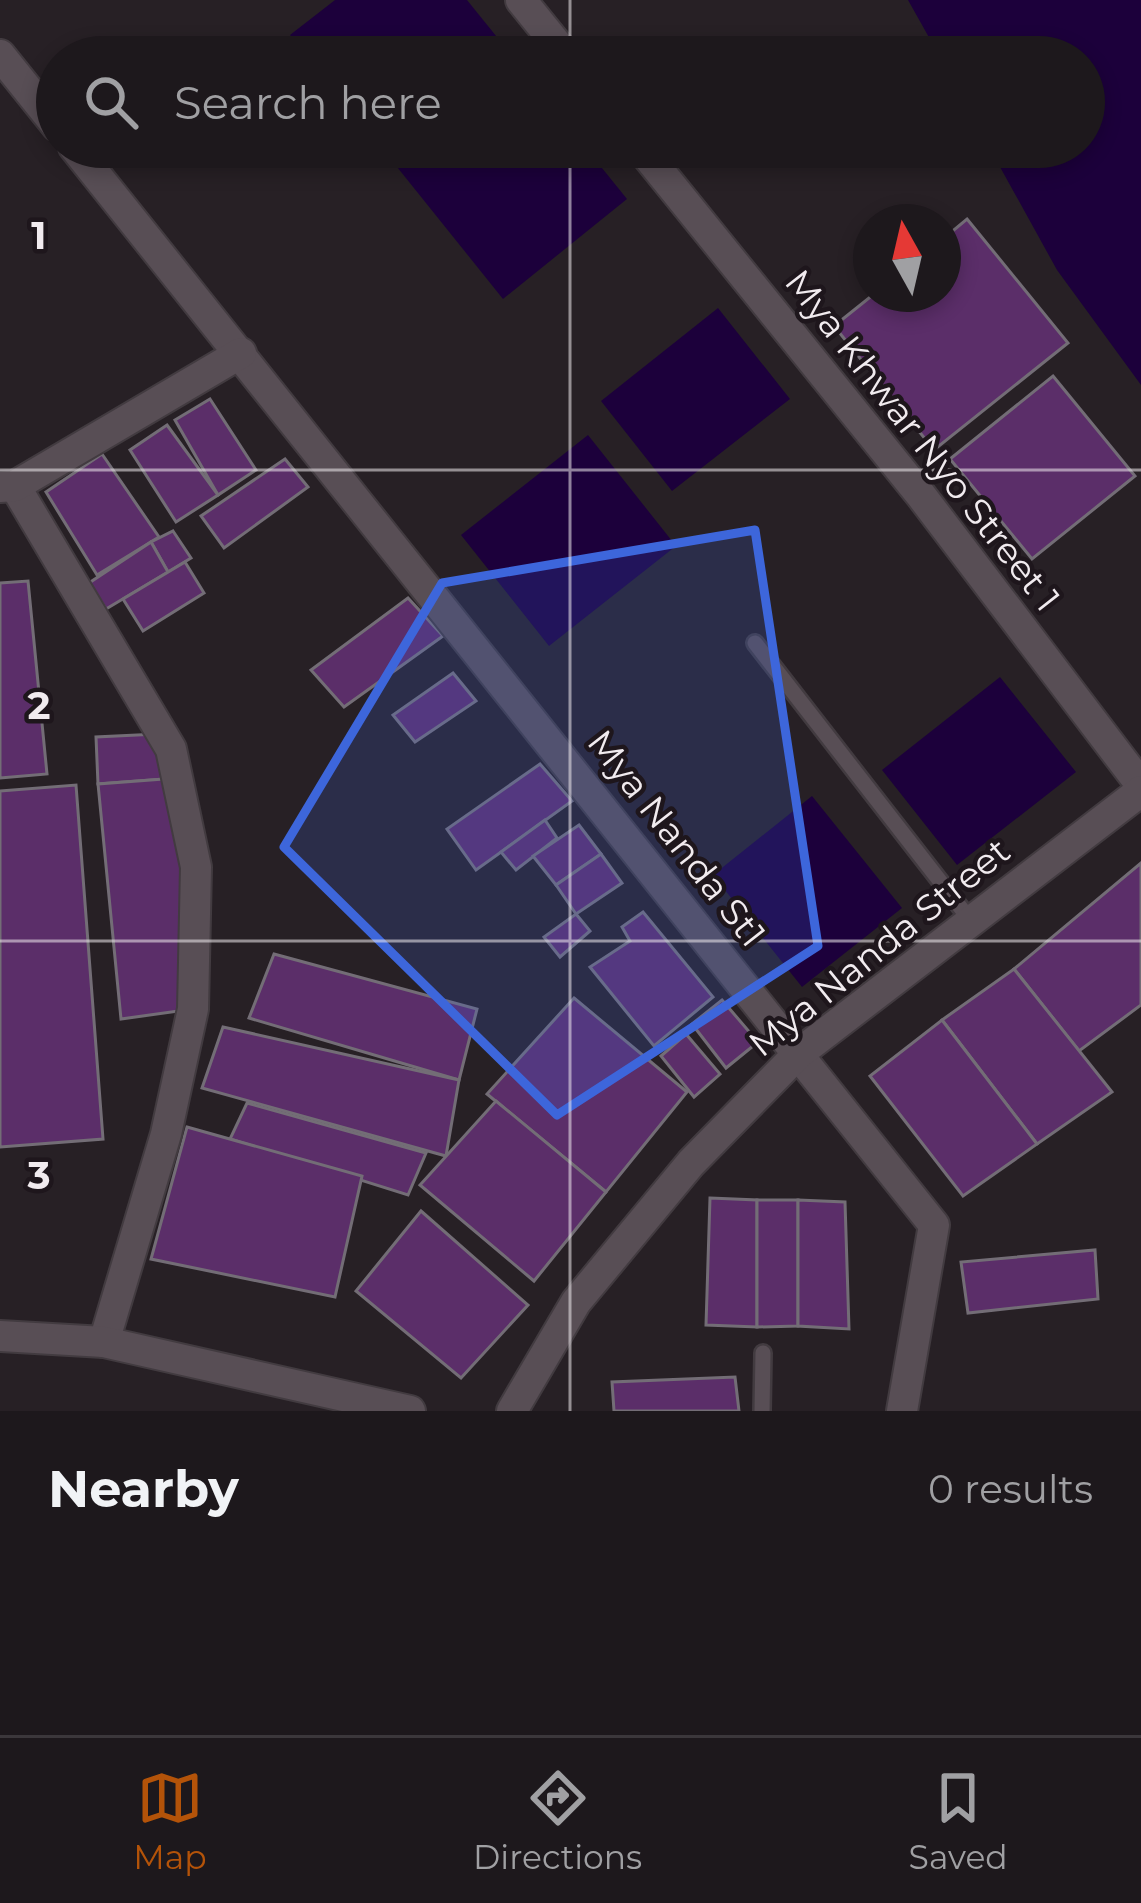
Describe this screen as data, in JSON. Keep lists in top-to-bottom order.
{
  "streets": {
    "street": ["Mya Khwar Nyo Street 1", "Mya Nanda St1", "Mya Nanda Street"]
  },
  "crossings": [
    ["Mya Khwar Nyo Street 1", "Mya Nanda Street"],
    ["Mya Nanda St1", "Mya Nanda Street"]
  ],
  "north": "top",
  "page": {
    "search": "Search here",
    "heading": ["Nearby", "0 results"],
    "nav": ["Map", "Directions", "Saved"]
  },
  "grid": {
    "rows": ["1", "2", "3"]
  }
}
